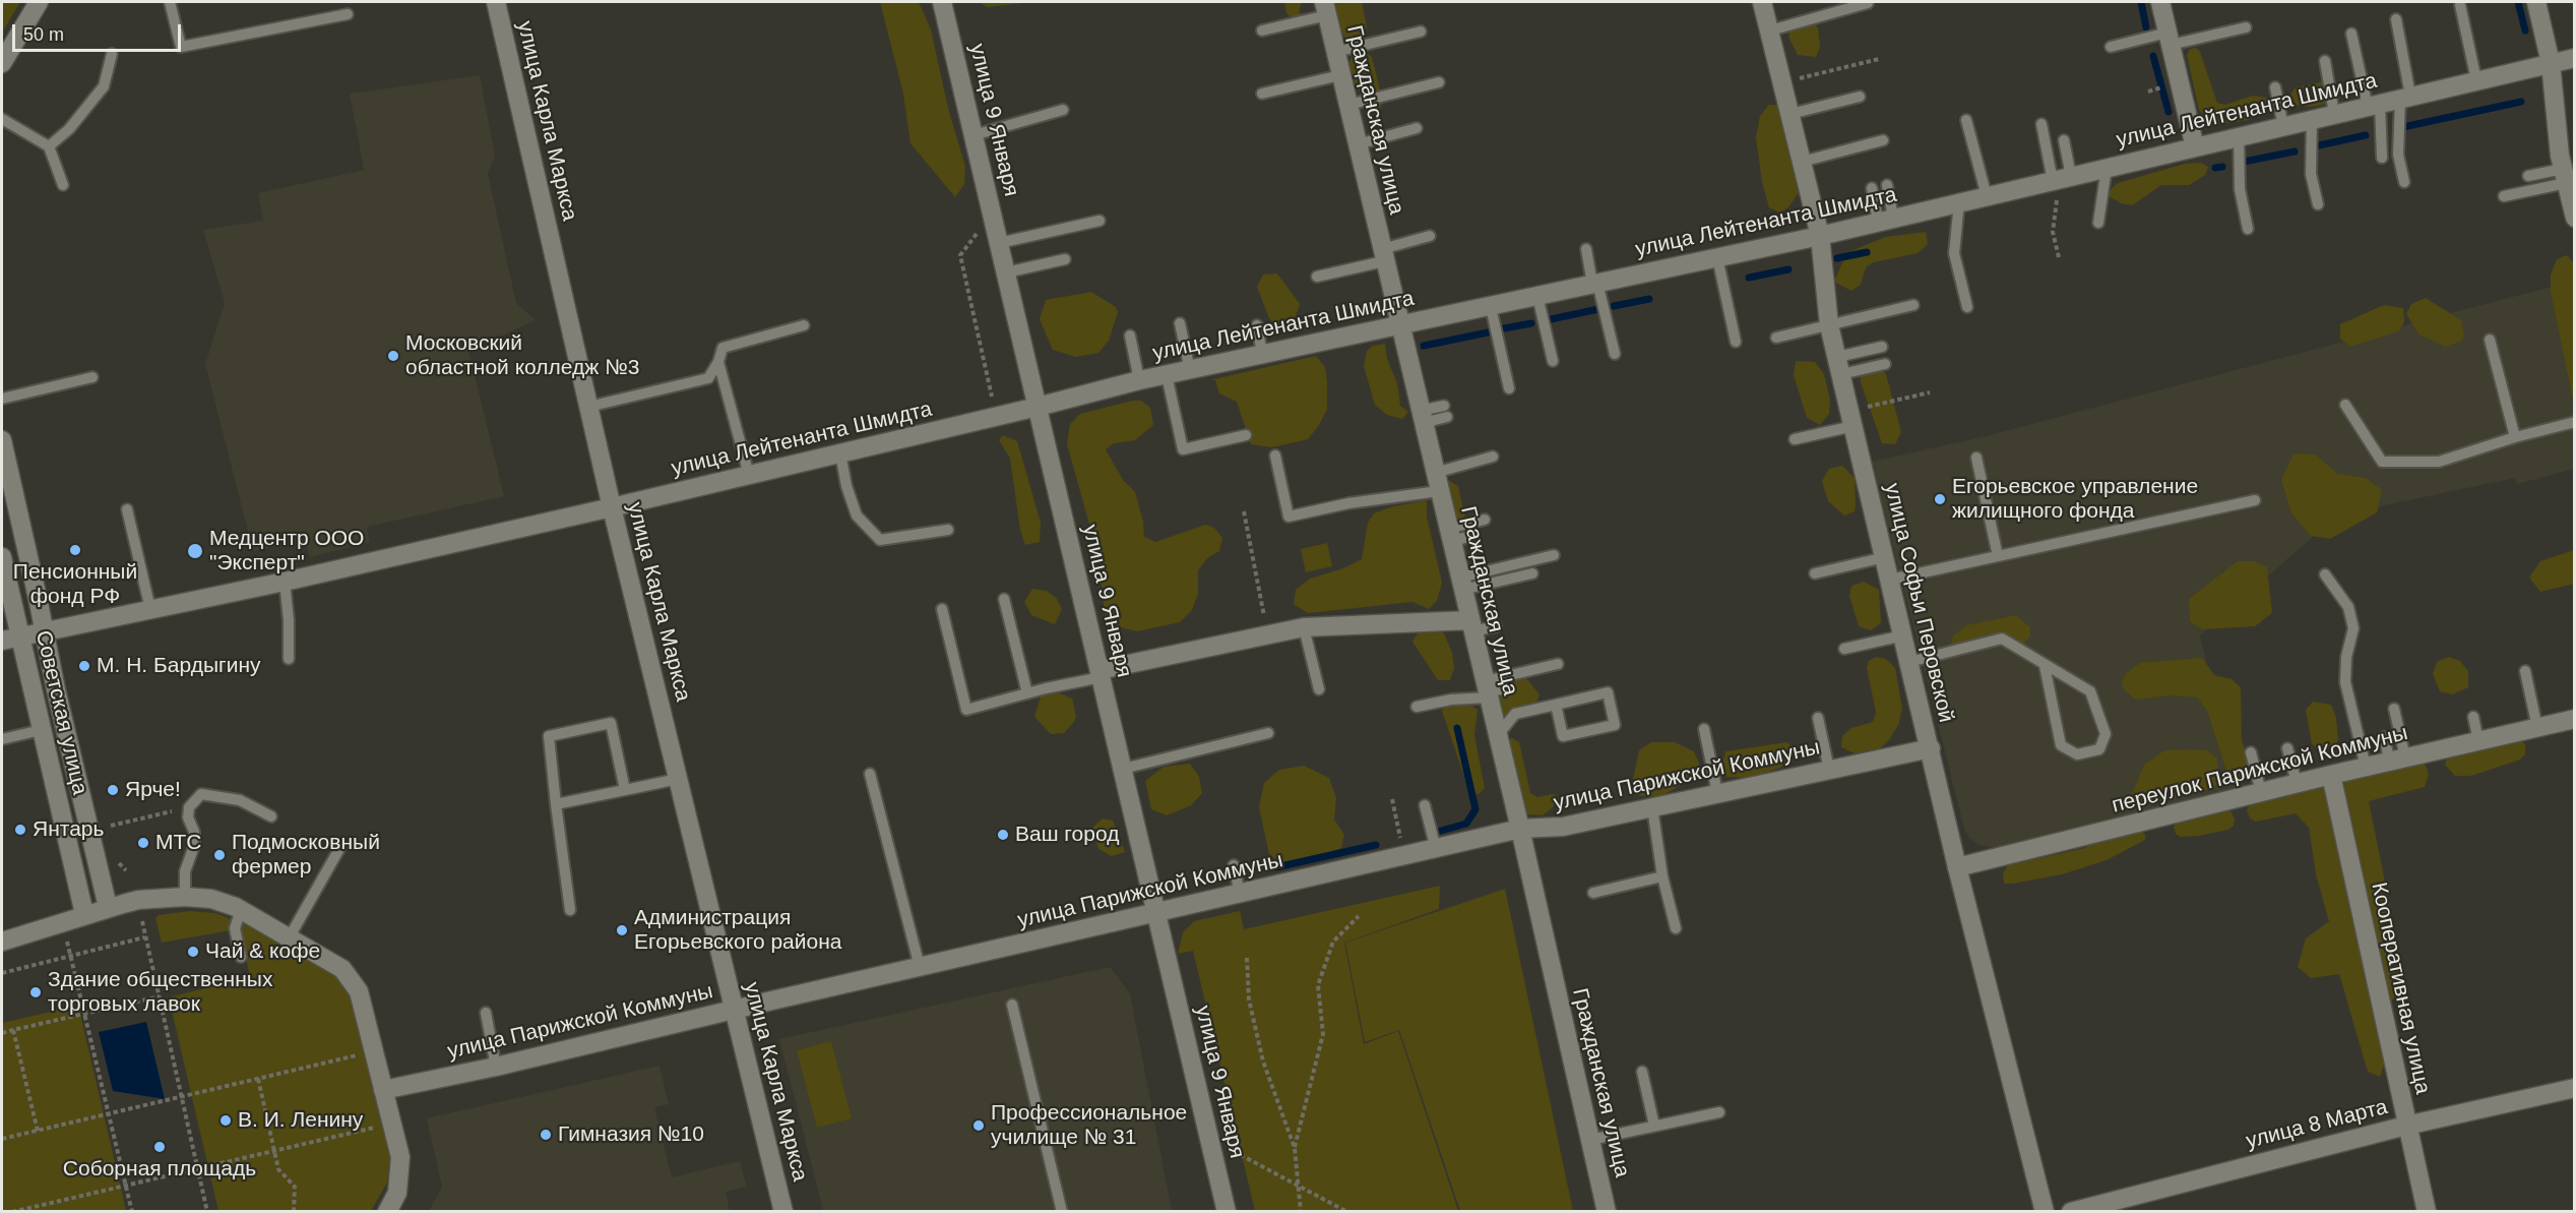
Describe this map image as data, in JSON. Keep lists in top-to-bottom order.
{
  "streets": {
    "street": [
      "улица Лейтенанта Шмидта",
      "улица 9 Января",
      "Гражданская улица",
      "улица Карла Маркса",
      "улица Софьи Перовской",
      "Советская улица",
      "переулок Парижской Коммуны",
      "улица Парижской Коммуны",
      "Кооперативная улица",
      "улица 8 Марта"
    ]
  },
  "crossings": [
    ["улица Лейтенанта Шмидта", "улица 9 Января"],
    ["улица Лейтенанта Шмидта", "Гражданская улица"],
    ["улица Лейтенанта Шмидта", "улица Карла Маркса"],
    ["улица Лейтенанта Шмидта", "улица Софьи Перовской"],
    ["улица Лейтенанта Шмидта", "Советская улица"],
    ["улица 9 Января", "улица Парижской Коммуны"],
    ["Гражданская улица", "улица Парижской Коммуны"],
    ["улица Карла Маркса", "улица Парижской Коммуны"],
    ["улица Софьи Перовской", "переулок Парижской Коммуны"],
    ["улица Софьи Перовской", "улица Парижской Коммуны"],
    ["переулок Парижской Коммуны", "Кооперативная улица"],
    ["Кооперативная улица", "улица 8 Марта"]
  ],
  "places": [
    "Московский областной колледж №3",
    "Егорьевское управление жилищного фонда",
    "Пенсионный фонд РФ",
    "Медцентр ООО \"Эксперт\"",
    "М. Н. Бардыгину",
    "Ярче!",
    "Янтарь",
    "Ваш город",
    "МТС",
    "Подмосковный фермер",
    "Администрация Егорьевского района",
    "Чай & кофе",
    "Здание общественных торговых лавок",
    "В. И. Ленину",
    "Профессиональное училище № 31",
    "Гимназия №10",
    "Соборная площадь"
  ],
  "scale_bar": "50 m"
}
